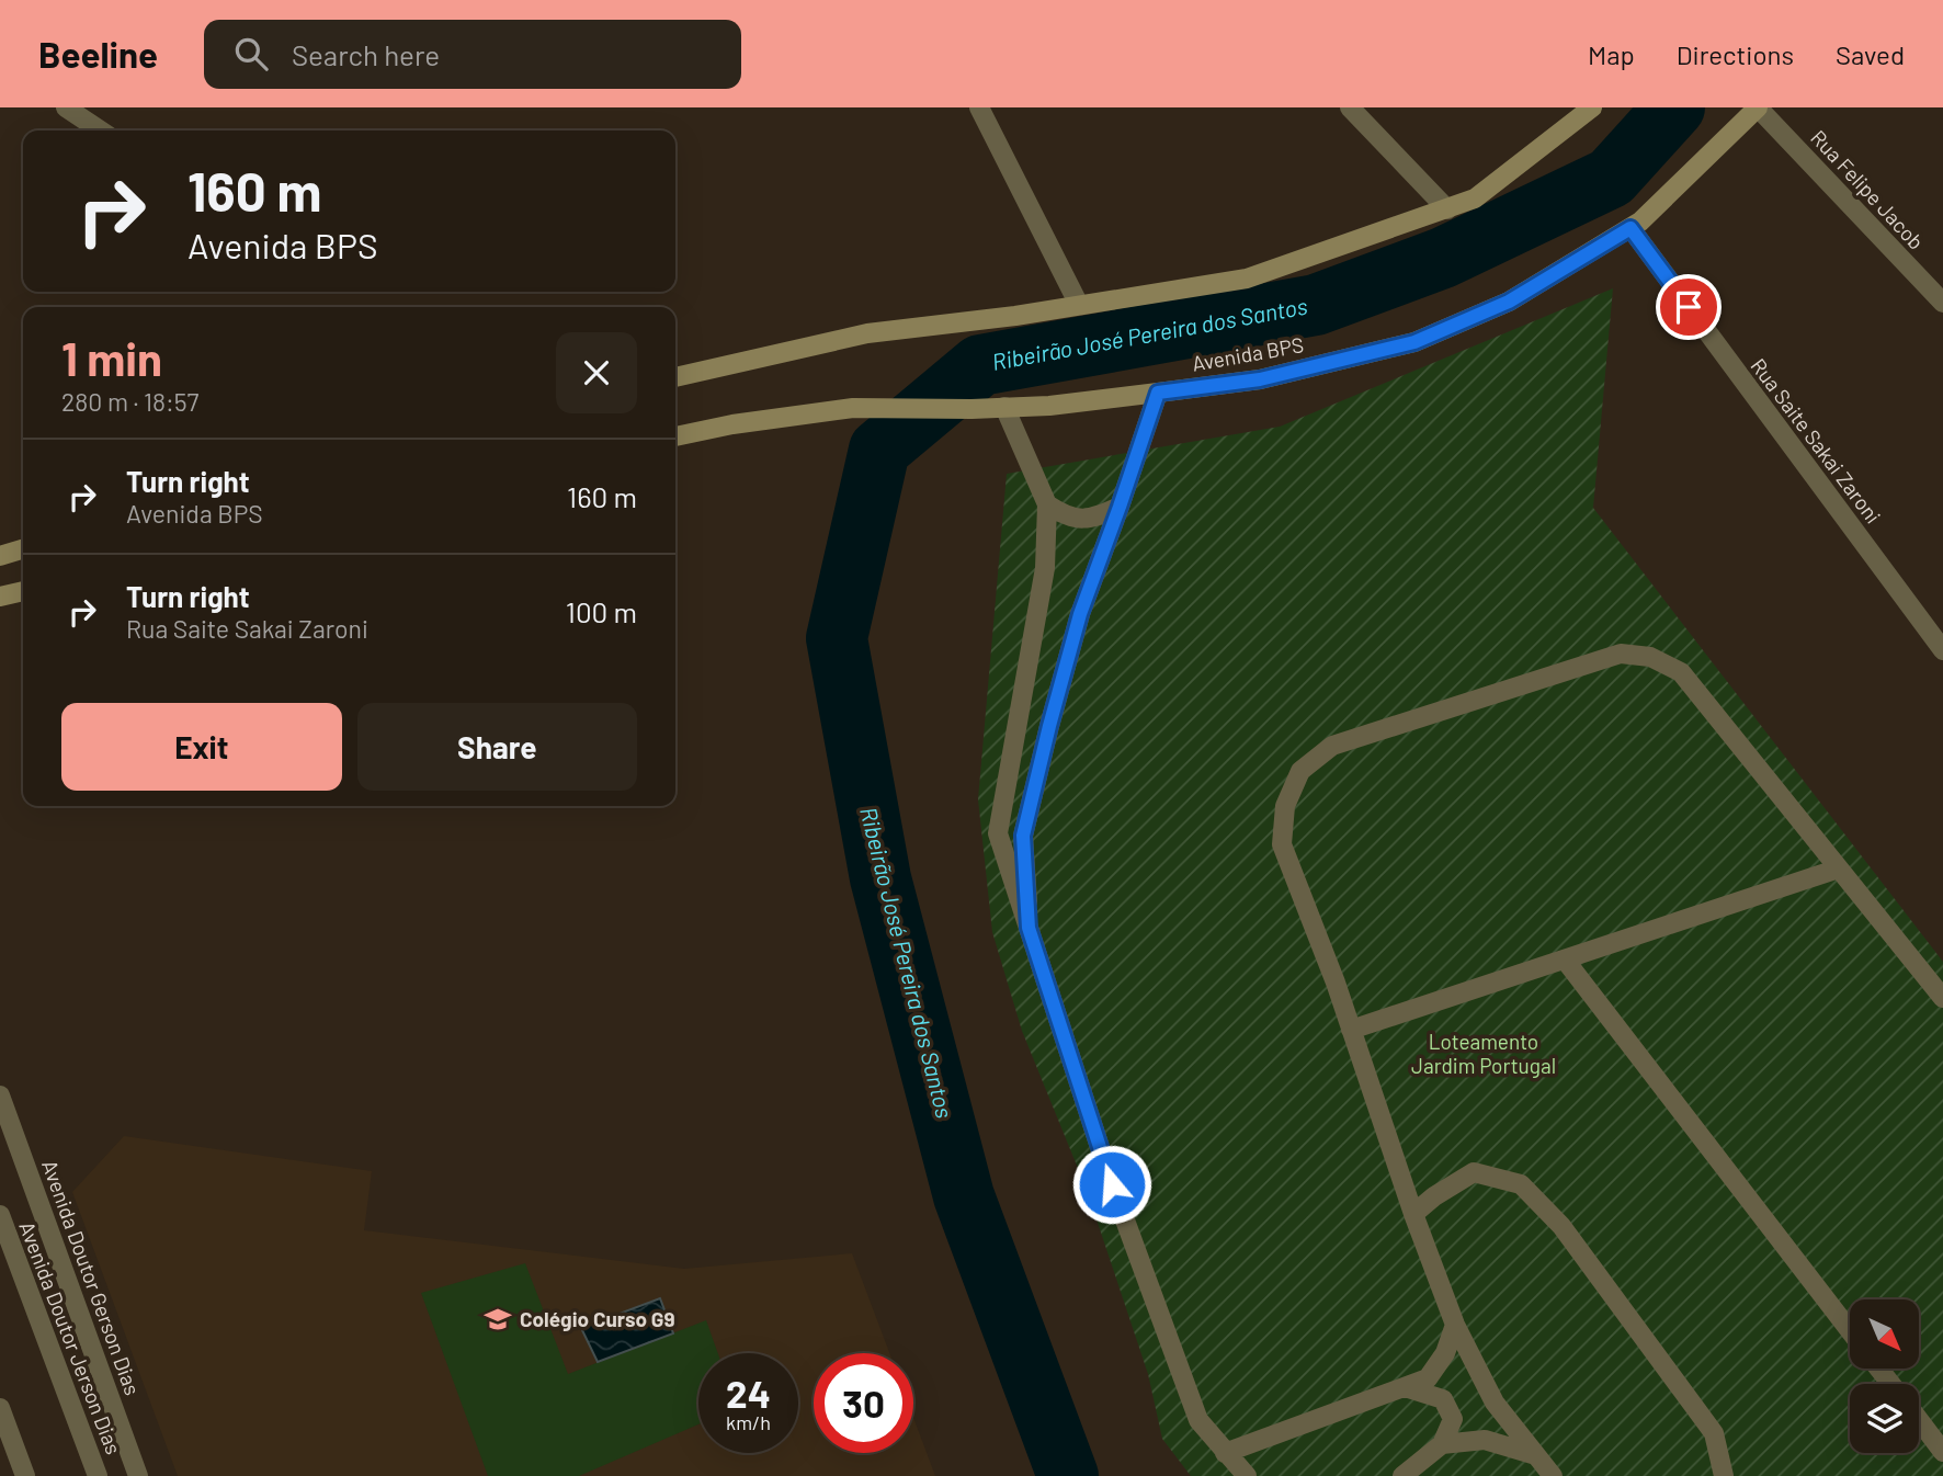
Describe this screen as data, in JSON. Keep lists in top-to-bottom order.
{
  "streets": {
    "main road": ["Avenida BPS"],
    "street": [
      "Rua Felipe Jacob",
      "Rua Saite Sakai Zaroni",
      "Avenida Doutor Gerson Dias",
      "Avenida Doutor Jerson Dias"
    ]
  },
  "crossings": [
    ["Rua Felipe Jacob", "Avenida BPS"],
    ["Avenida BPS", "Rua Saite Sakai Zaroni"]
  ],
  "water": ["Ribeirão José Pereira dos Santos"],
  "parks": ["Loteamento Jardim Portugal"],
  "places": {
    "school or university": ["Colégio Curso G9"]
  },
  "north": "bottom right",
  "page": {
    "header": "Beeline",
    "search": "Search here",
    "nav": ["Map", "Directions", "Saved"],
    "turn": ["160 m", "Avenida BPS"],
    "heading": ["1 min", "280 m · 18:57"],
    "list": [
      {
        "name": "Turn right",
        "note": "Avenida BPS",
        "value": "160 m"
      },
      {
        "name": "Turn right",
        "note": "Rua Saite Sakai Zaroni",
        "value": "100 m"
      }
    ],
    "buttons": ["Exit", "Share"],
    "speed": "24 km/h",
    "limit": "30"
  }
}
